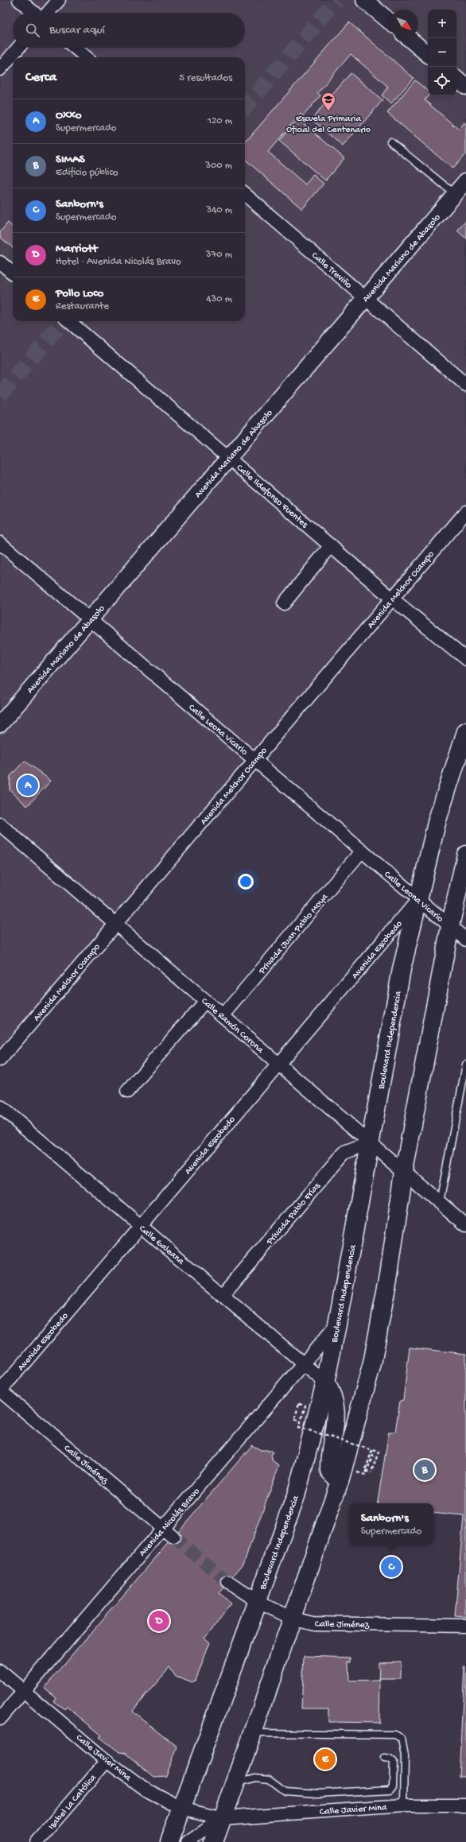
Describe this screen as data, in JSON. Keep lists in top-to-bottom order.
{
  "streets": {
    "main road": ["Boulevard Independencia"],
    "street": [
      "Avenida Mariano de Abasolo",
      "Calle Treviño",
      "Calle Ildefonso Fuentes",
      "Avenida Melchor Ocampo",
      "Calle Leona Vicario",
      "Privada Juan Pablo Moya",
      "Avenida Escobedo",
      "Calle Ramón Corona",
      "Privada Pablo Frías",
      "Calle Galeana",
      "Calle Jiménez",
      "Avenida Nicolás Bravo",
      "Calle Javier Mina",
      "Isabel La Católica"
    ]
  },
  "crossings": [
    ["Avenida Mariano de Abasolo", "Calle Treviño"],
    ["Avenida Mariano de Abasolo", "Calle Ildefonso Fuentes"],
    ["Avenida Mariano de Abasolo", "Calle Leona Vicario"],
    ["Calle Ildefonso Fuentes", "Avenida Melchor Ocampo"],
    ["Avenida Melchor Ocampo", "Calle Leona Vicario"],
    ["Avenida Melchor Ocampo", "Calle Ramón Corona"],
    ["Calle Leona Vicario", "Privada Juan Pablo Moya"],
    ["Calle Leona Vicario", "Avenida Escobedo"],
    ["Calle Leona Vicario", "Boulevard Independencia"],
    ["Privada Juan Pablo Moya", "Calle Ramón Corona"],
    ["Avenida Escobedo", "Calle Ramón Corona"],
    ["Avenida Escobedo", "Boulevard Independencia"],
    ["Avenida Escobedo", "Calle Galeana"],
    ["Avenida Escobedo", "Calle Jiménez"],
    ["Calle Ramón Corona", "Boulevard Independencia"],
    ["Calle Ramón Corona", "Privada Pablo Frías"],
    ["Boulevard Independencia", "Privada Pablo Frías"],
    ["Boulevard Independencia", "Calle Galeana"],
    ["Boulevard Independencia", "Calle Jiménez"],
    ["Boulevard Independencia", "Avenida Nicolás Bravo"],
    ["Boulevard Independencia", "Calle Javier Mina"],
    ["Privada Pablo Frías", "Calle Galeana"],
    ["Calle Galeana", "Avenida Nicolás Bravo"],
    ["Calle Jiménez", "Avenida Nicolás Bravo"],
    ["Avenida Nicolás Bravo", "Calle Javier Mina"],
    ["Calle Javier Mina", "Isabel La Católica"]
  ],
  "places": {
    "school or university": ["Escuela Primaria Oficial del Centenario"]
  },
  "north": "bottom right",
  "page": {
    "map_buttons": ["+", "−"],
    "search": "Buscar aquí",
    "heading": ["Cerca", "5 resultados"],
    "list": [
      {
        "mark": "A",
        "name": "Oxxo",
        "note": "Supermercado",
        "value": "120 m"
      },
      {
        "mark": "B",
        "name": "SIMAS",
        "note": "Edificio público",
        "value": "300 m"
      },
      {
        "mark": "C",
        "name": "Sanborn's",
        "note": "Supermercado",
        "value": "340 m"
      },
      {
        "mark": "D",
        "name": "Marriott",
        "note": "Hotel · Avenida Nicolás Bravo",
        "value": "370 m"
      },
      {
        "mark": "E",
        "name": "Pollo Loco",
        "note": "Restaurante",
        "value": "430 m"
      }
    ],
    "pins": [
      "A",
      "B",
      "C",
      "D",
      "E"
    ],
    "popup": ["Sanborn's", "Supermercado"]
  }
}
